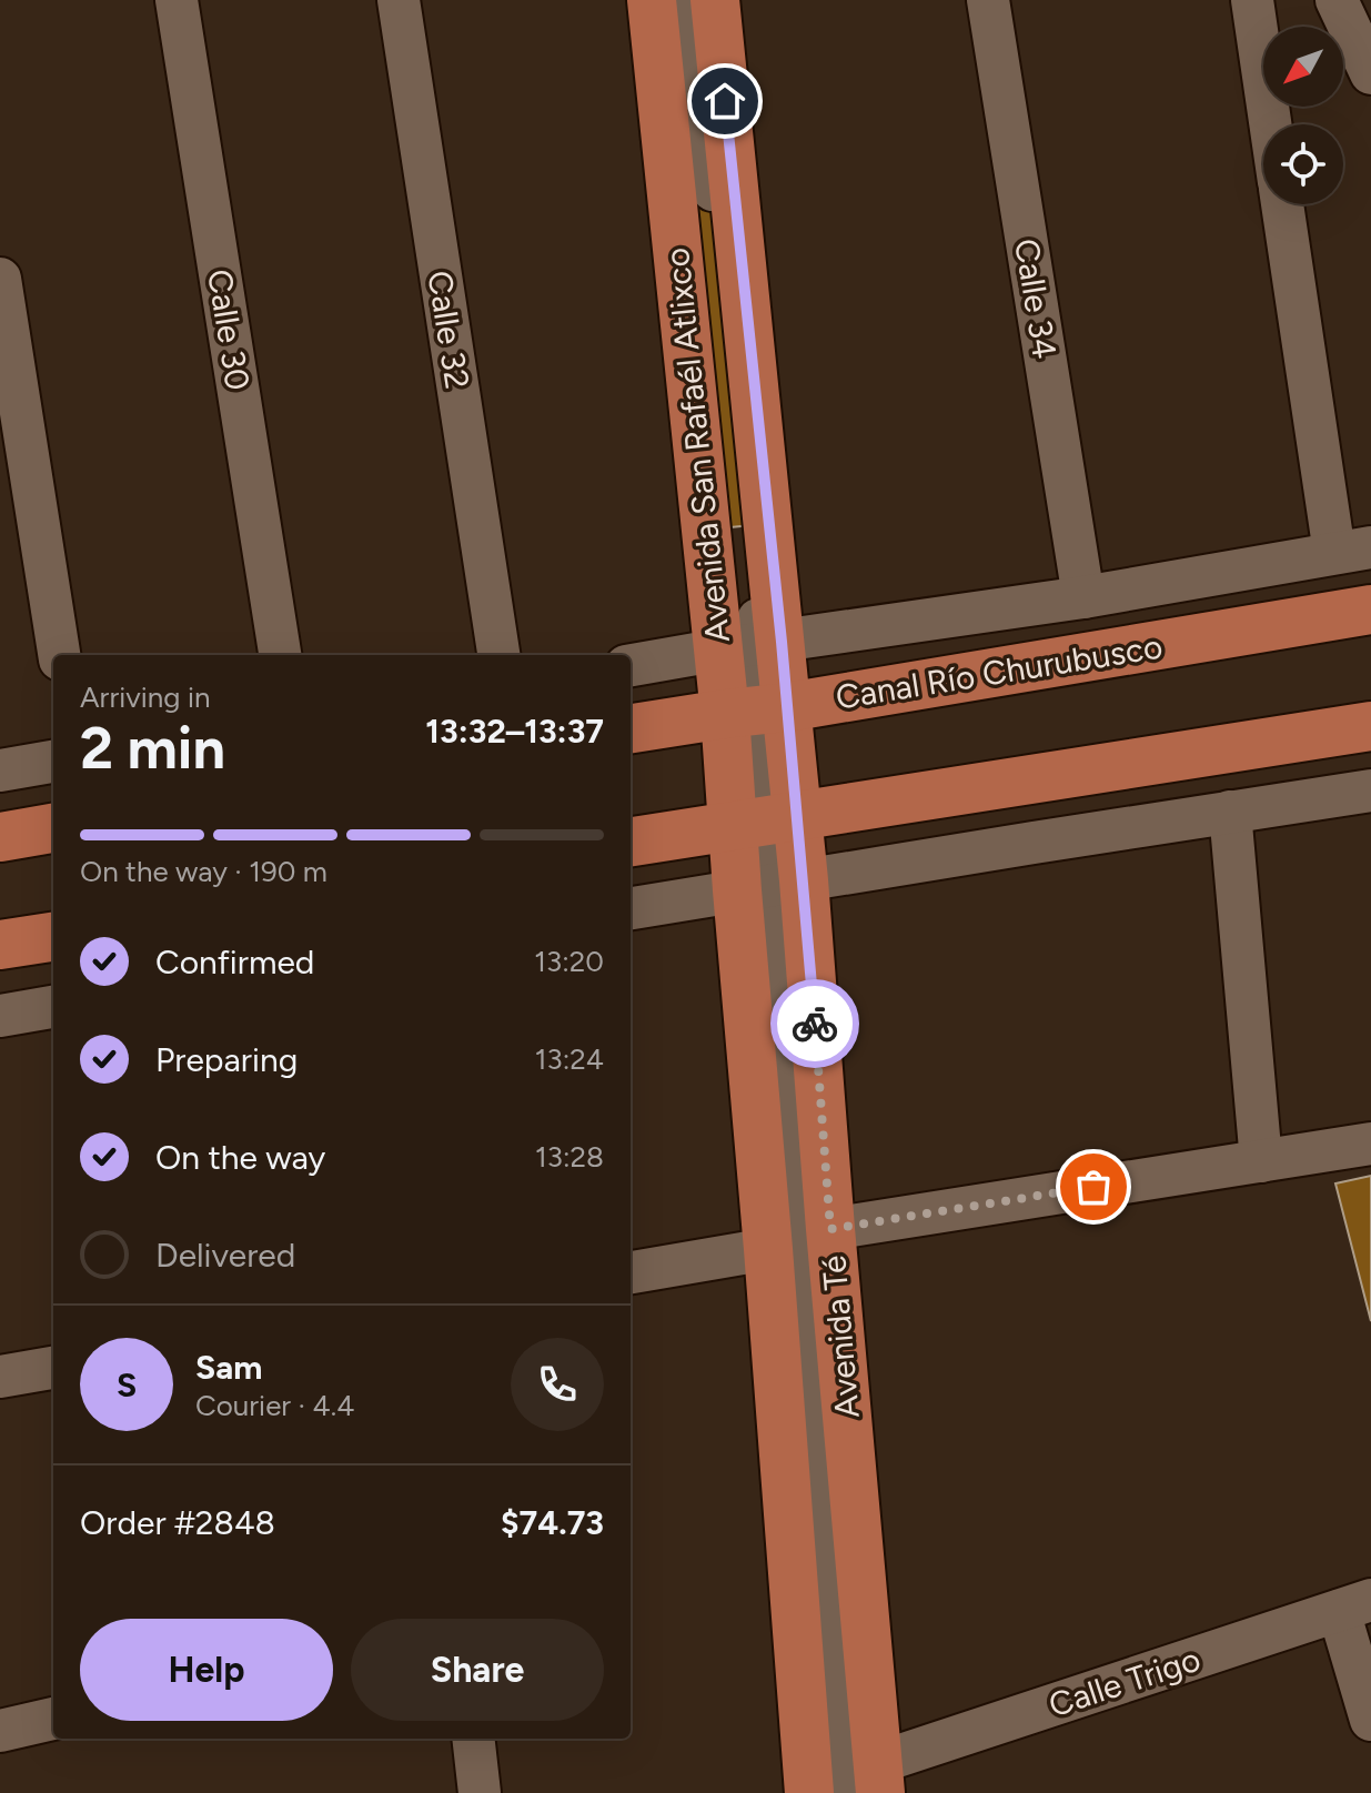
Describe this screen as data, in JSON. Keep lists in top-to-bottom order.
{
  "streets": {
    "main road": ["Avenida San Rafaél Atlixco", "Canal Río Churubusco", "Avenida Té"],
    "street": [
      "Calle 34",
      "Calle 30",
      "Calle 32",
      "Calle Trigo"
    ]
  },
  "crossings": [
    ["Calle 34", "Canal Río Churubusco"],
    ["Avenida San Rafaél Atlixco", "Canal Río Churubusco"],
    ["Avenida San Rafaél Atlixco", "Avenida Té"],
    ["Avenida Té", "Calle Trigo"]
  ],
  "north": "bottom left",
  "page": {
    "heading": ["2 min", "Arriving in", "13:32–13:37"],
    "panel": [
      "Sam",
      "Courier · 4.4",
      "Order #2848",
      "$74.73"
    ],
    "bar": "On the way · 190 m",
    "list": [
      ["Confirmed", "13:20"],
      ["Preparing", "13:24"],
      ["On the way", "13:28"],
      "Delivered"
    ],
    "round": "S",
    "buttons": ["Help", "Share"]
  }
}
